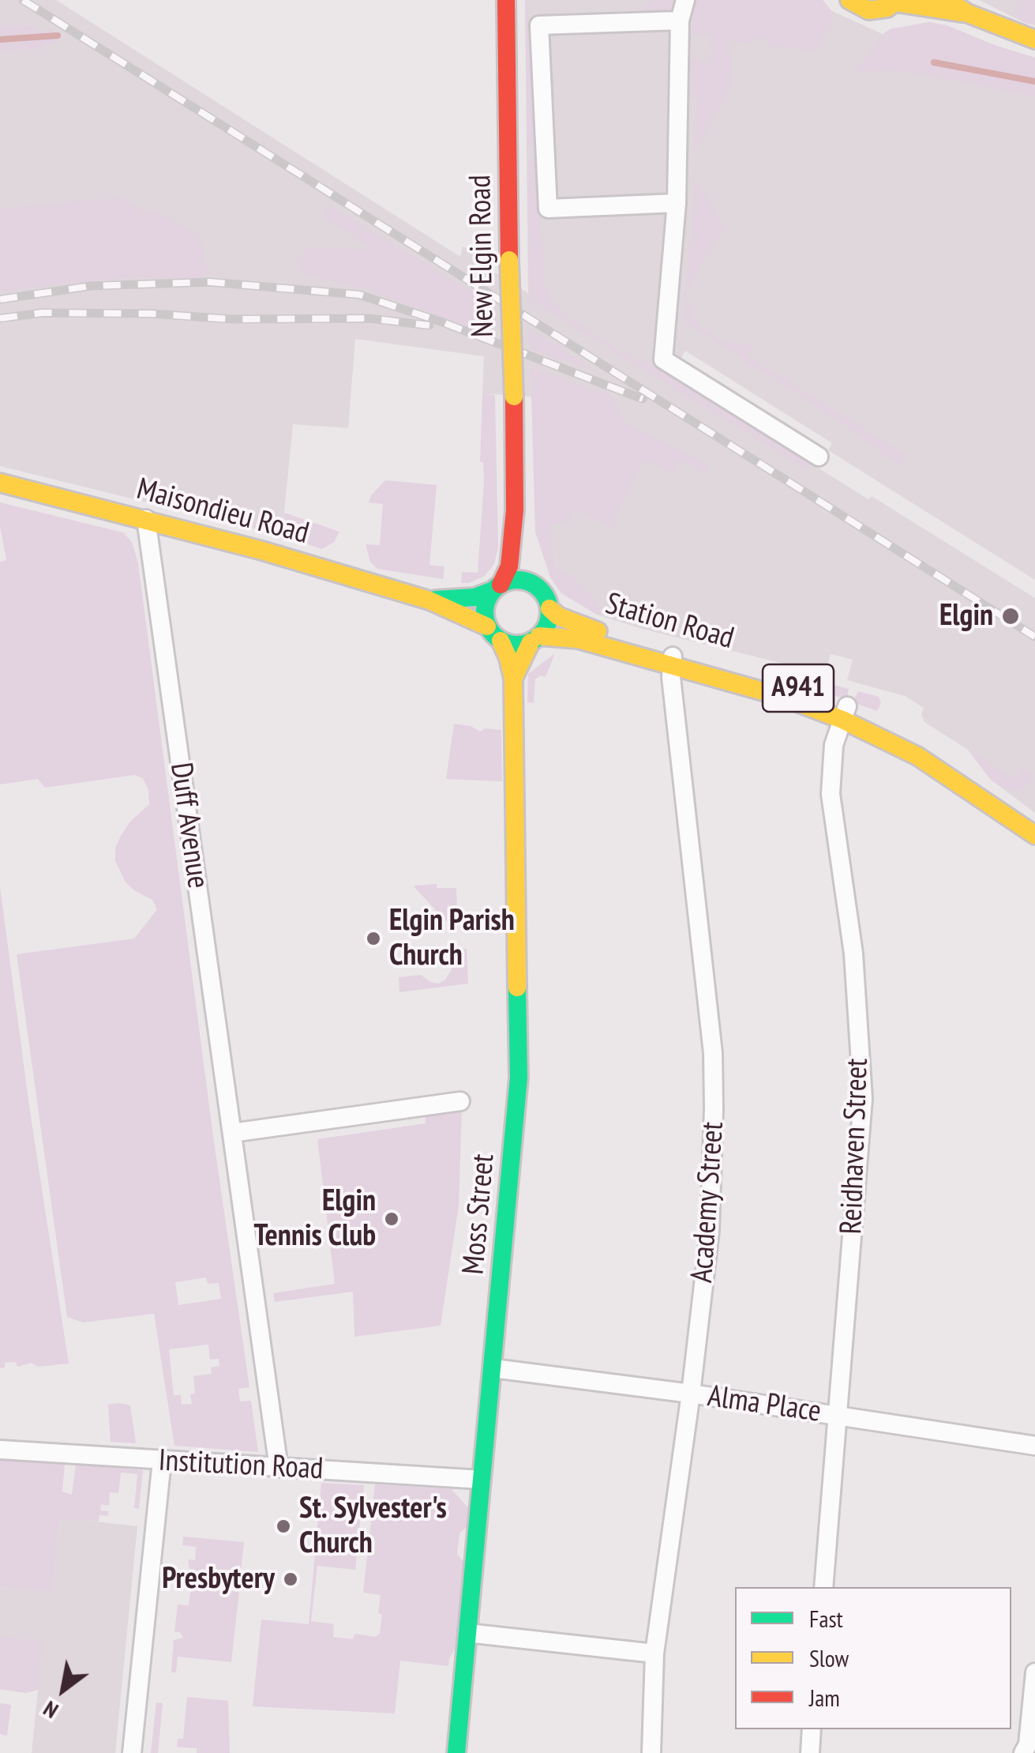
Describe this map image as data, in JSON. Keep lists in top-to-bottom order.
{
  "streets": {
    "street": [
      "New Elgin Road",
      "Maisondieu Road",
      "Station Road",
      "A941",
      "Duff Avenue",
      "Reidhaven Street",
      "Academy Street",
      "Moss Street",
      "Alma Place",
      "Institution Road"
    ]
  },
  "crossings": [
    ["New Elgin Road", "Maisondieu Road"],
    ["New Elgin Road", "Station Road"],
    ["New Elgin Road", "Moss Street"],
    ["Maisondieu Road", "Station Road"],
    ["Maisondieu Road", "Duff Avenue"],
    ["Maisondieu Road", "Moss Street"],
    ["Station Road", "Reidhaven Street"],
    ["Station Road", "Academy Street"],
    ["Station Road", "Moss Street"],
    ["Duff Avenue", "Institution Road"],
    ["Reidhaven Street", "Alma Place"],
    ["Academy Street", "Alma Place"],
    ["Moss Street", "Alma Place"],
    ["Moss Street", "Institution Road"]
  ],
  "places": [
    "Elgin",
    "Elgin Parish Church",
    "Elgin Tennis Club",
    "St. Sylvester's Church",
    "Presbytery"
  ],
  "legend": ["Fast", "Slow", "Jam"],
  "north": "bottom left"
}
